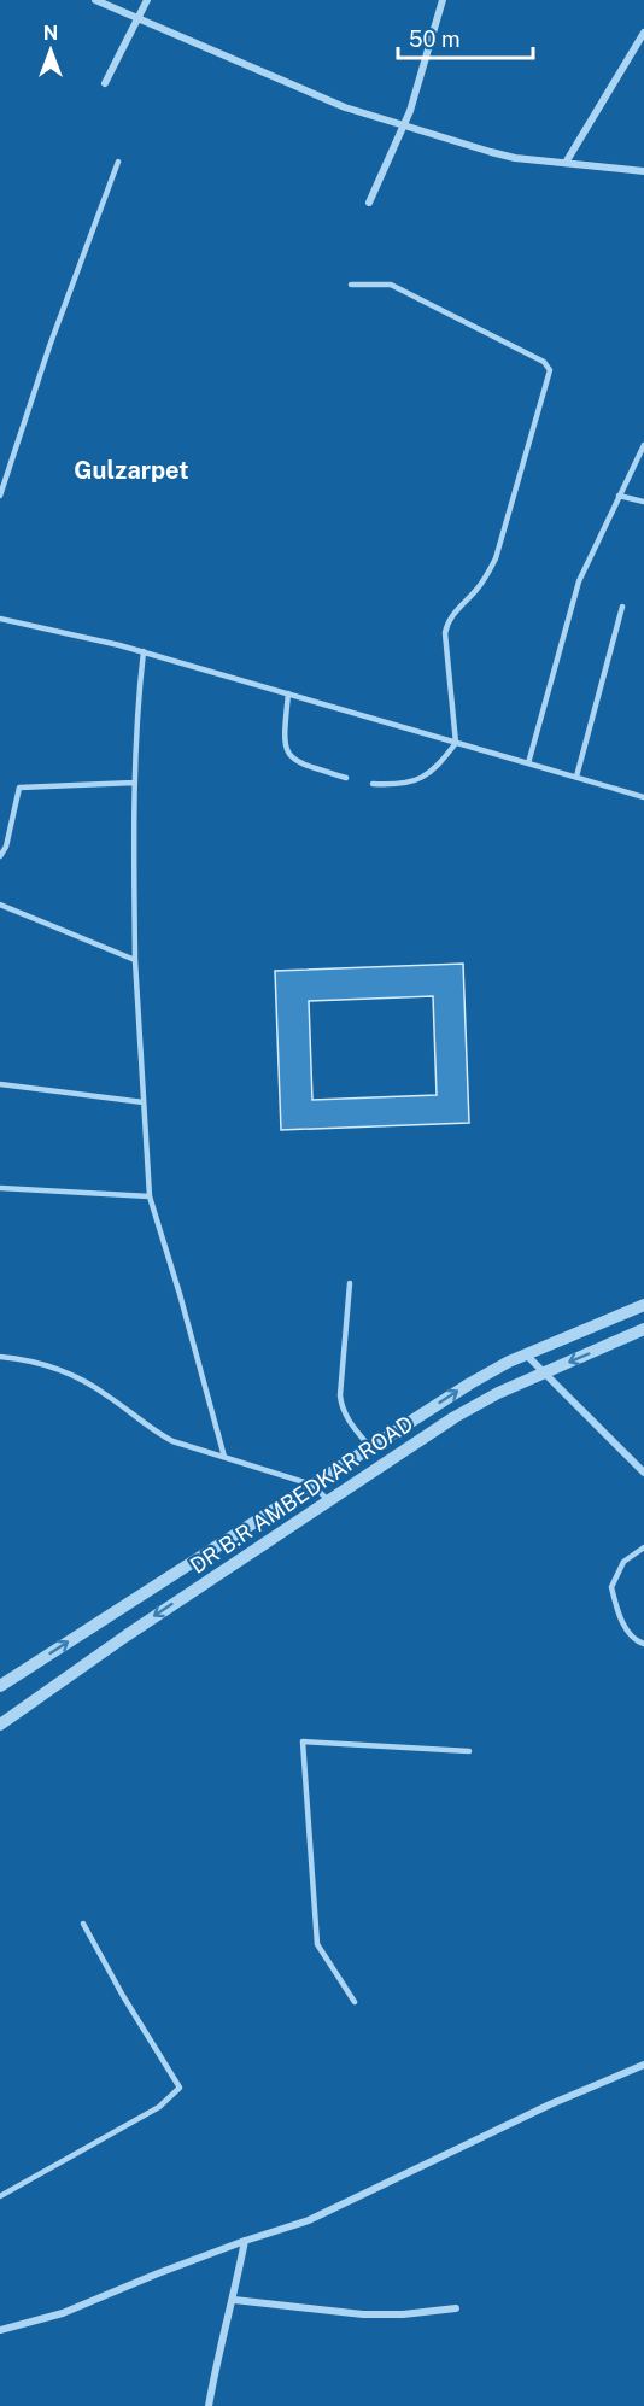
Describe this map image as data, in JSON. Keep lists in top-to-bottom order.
{
  "streets": {
    "street": ["DR B.R AMBEDKAR ROAD"]
  },
  "districts": ["Gulzarpet"],
  "scale_bar": "50 m",
  "north": "top"
}
